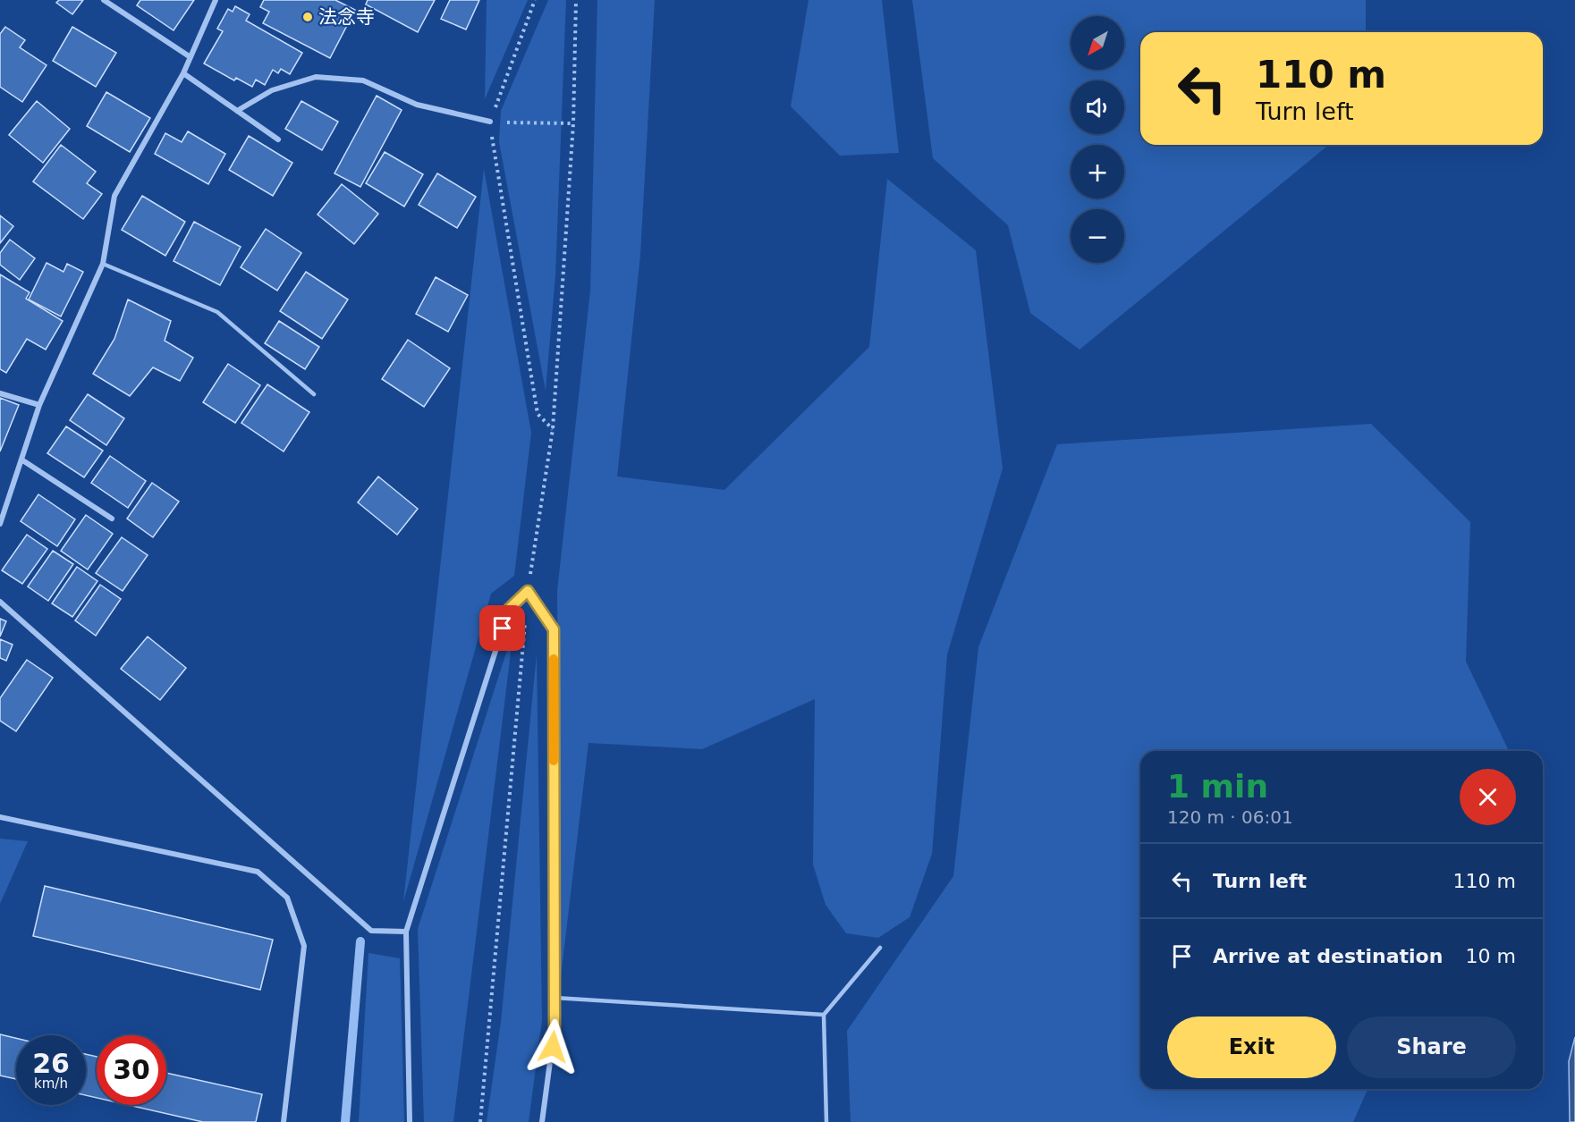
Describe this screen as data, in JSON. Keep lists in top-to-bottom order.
{
  "places": ["法念寺"],
  "north": "bottom left",
  "page": {
    "map_buttons": ["+", "−"],
    "turn": ["110 m", "Turn left"],
    "heading": ["1 min", "120 m · 06:01"],
    "list": [
      {
        "name": "Turn left",
        "value": "110 m"
      },
      {
        "name": "Arrive at destination",
        "value": "10 m"
      }
    ],
    "buttons": ["Exit", "Share"],
    "speed": "26 km/h",
    "limit": "30"
  }
}
